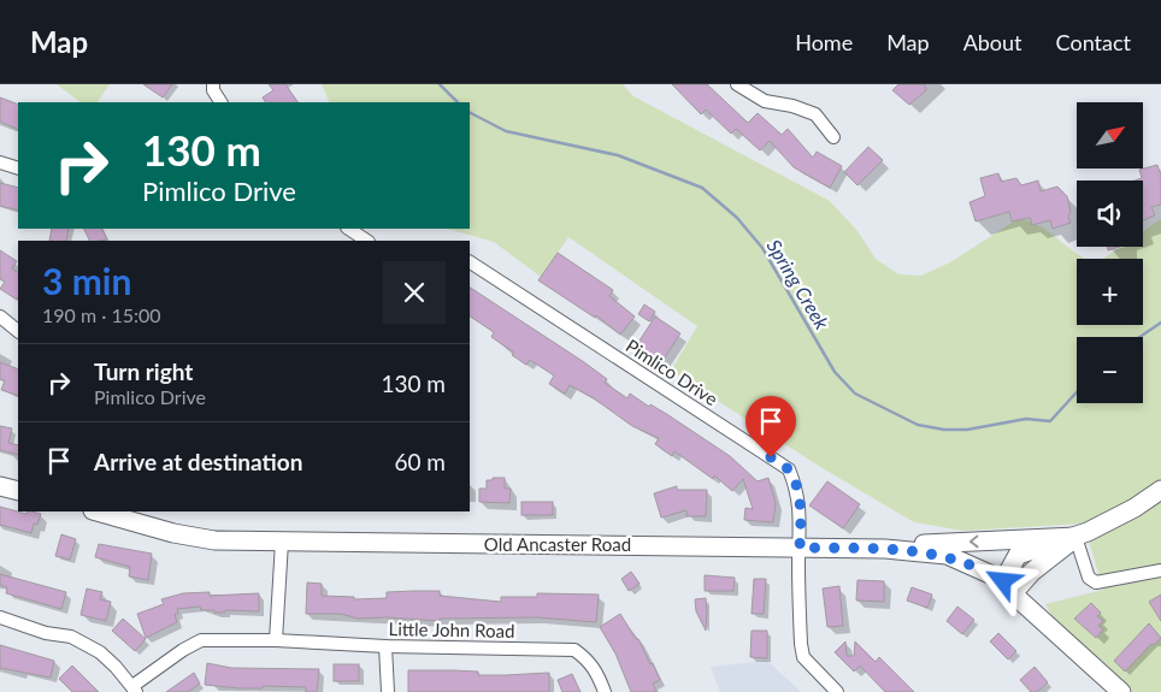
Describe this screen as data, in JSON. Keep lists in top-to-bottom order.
{
  "streets": {
    "street": ["Pimlico Drive", "Old Ancaster Road", "Little John Road"]
  },
  "crossings": [
    ["Pimlico Drive", "Old Ancaster Road"]
  ],
  "water": ["Spring Creek"],
  "north": "top right",
  "page": {
    "header": "Map",
    "nav": [
      "Home",
      "Map",
      "About",
      "Contact"
    ],
    "map_buttons": ["+", "−"],
    "turn": ["130 m", "Pimlico Drive"],
    "heading": ["3 min", "190 m · 15:00"],
    "list": [
      {
        "name": "Turn right",
        "note": "Pimlico Drive",
        "value": "130 m"
      },
      {
        "name": "Arrive at destination",
        "value": "60 m"
      }
    ]
  }
}
